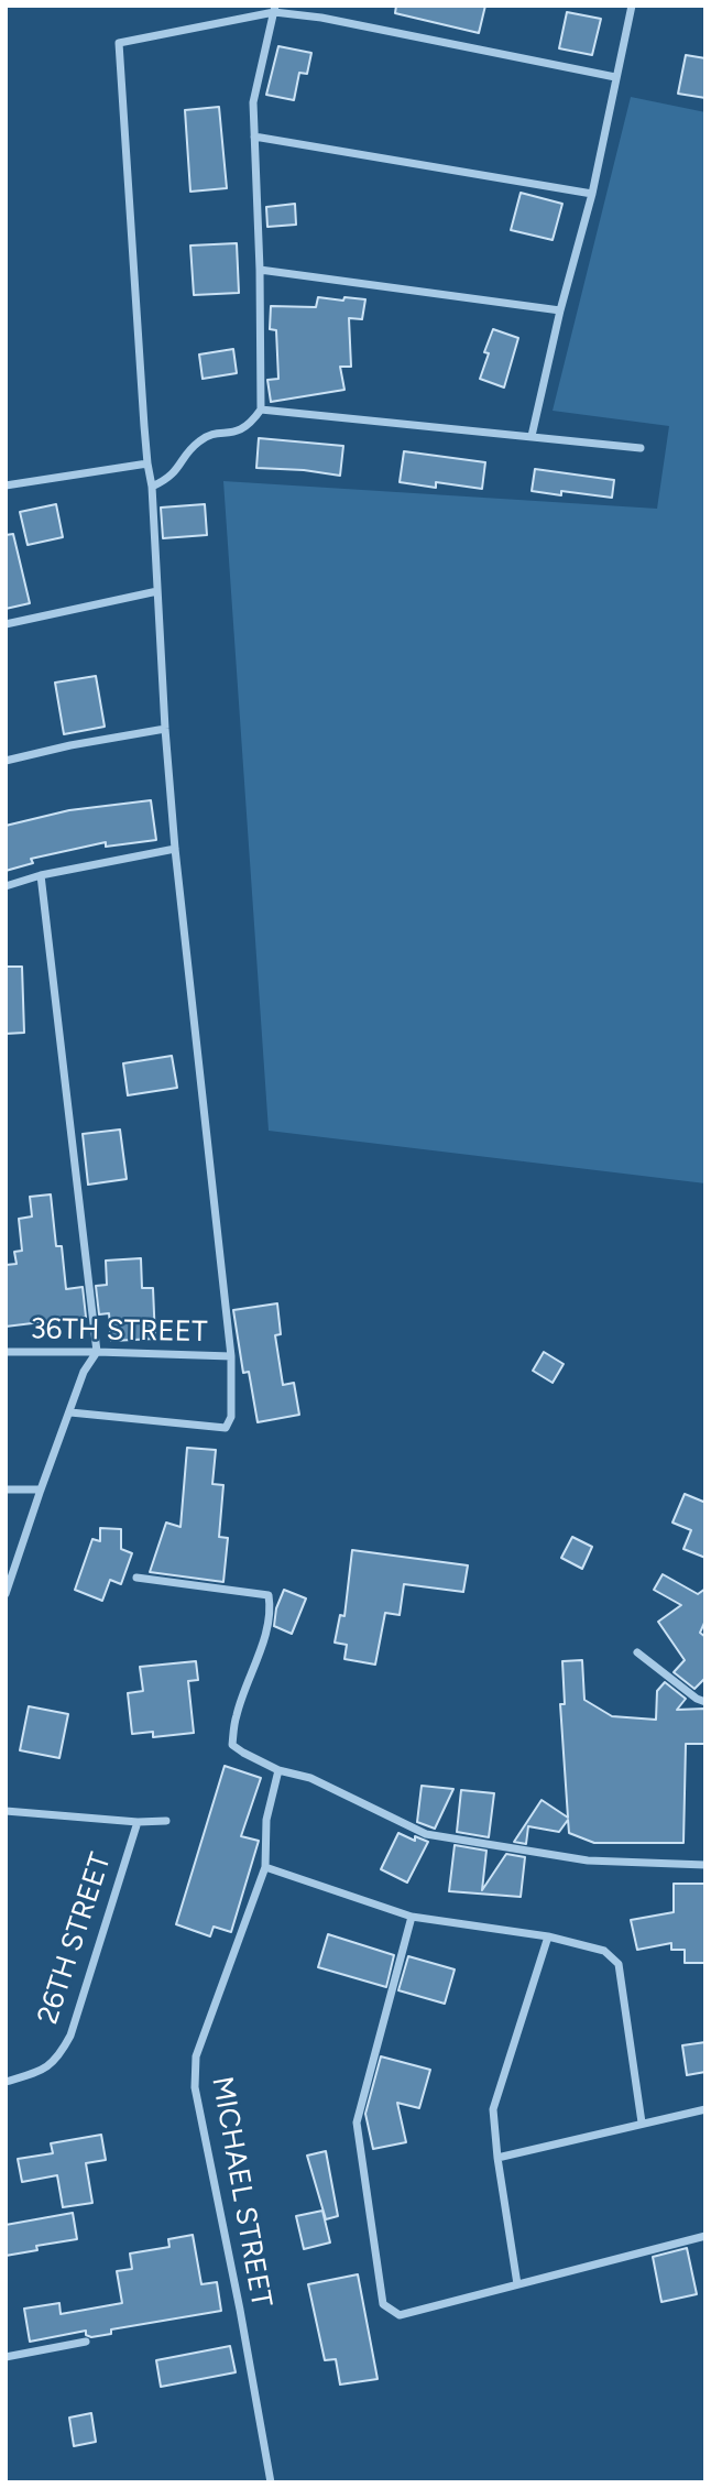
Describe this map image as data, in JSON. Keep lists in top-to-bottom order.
{
  "streets": {
    "street": ["36TH STREET", "26TH STREET", "MICHAEL STREET"]
  }
}
